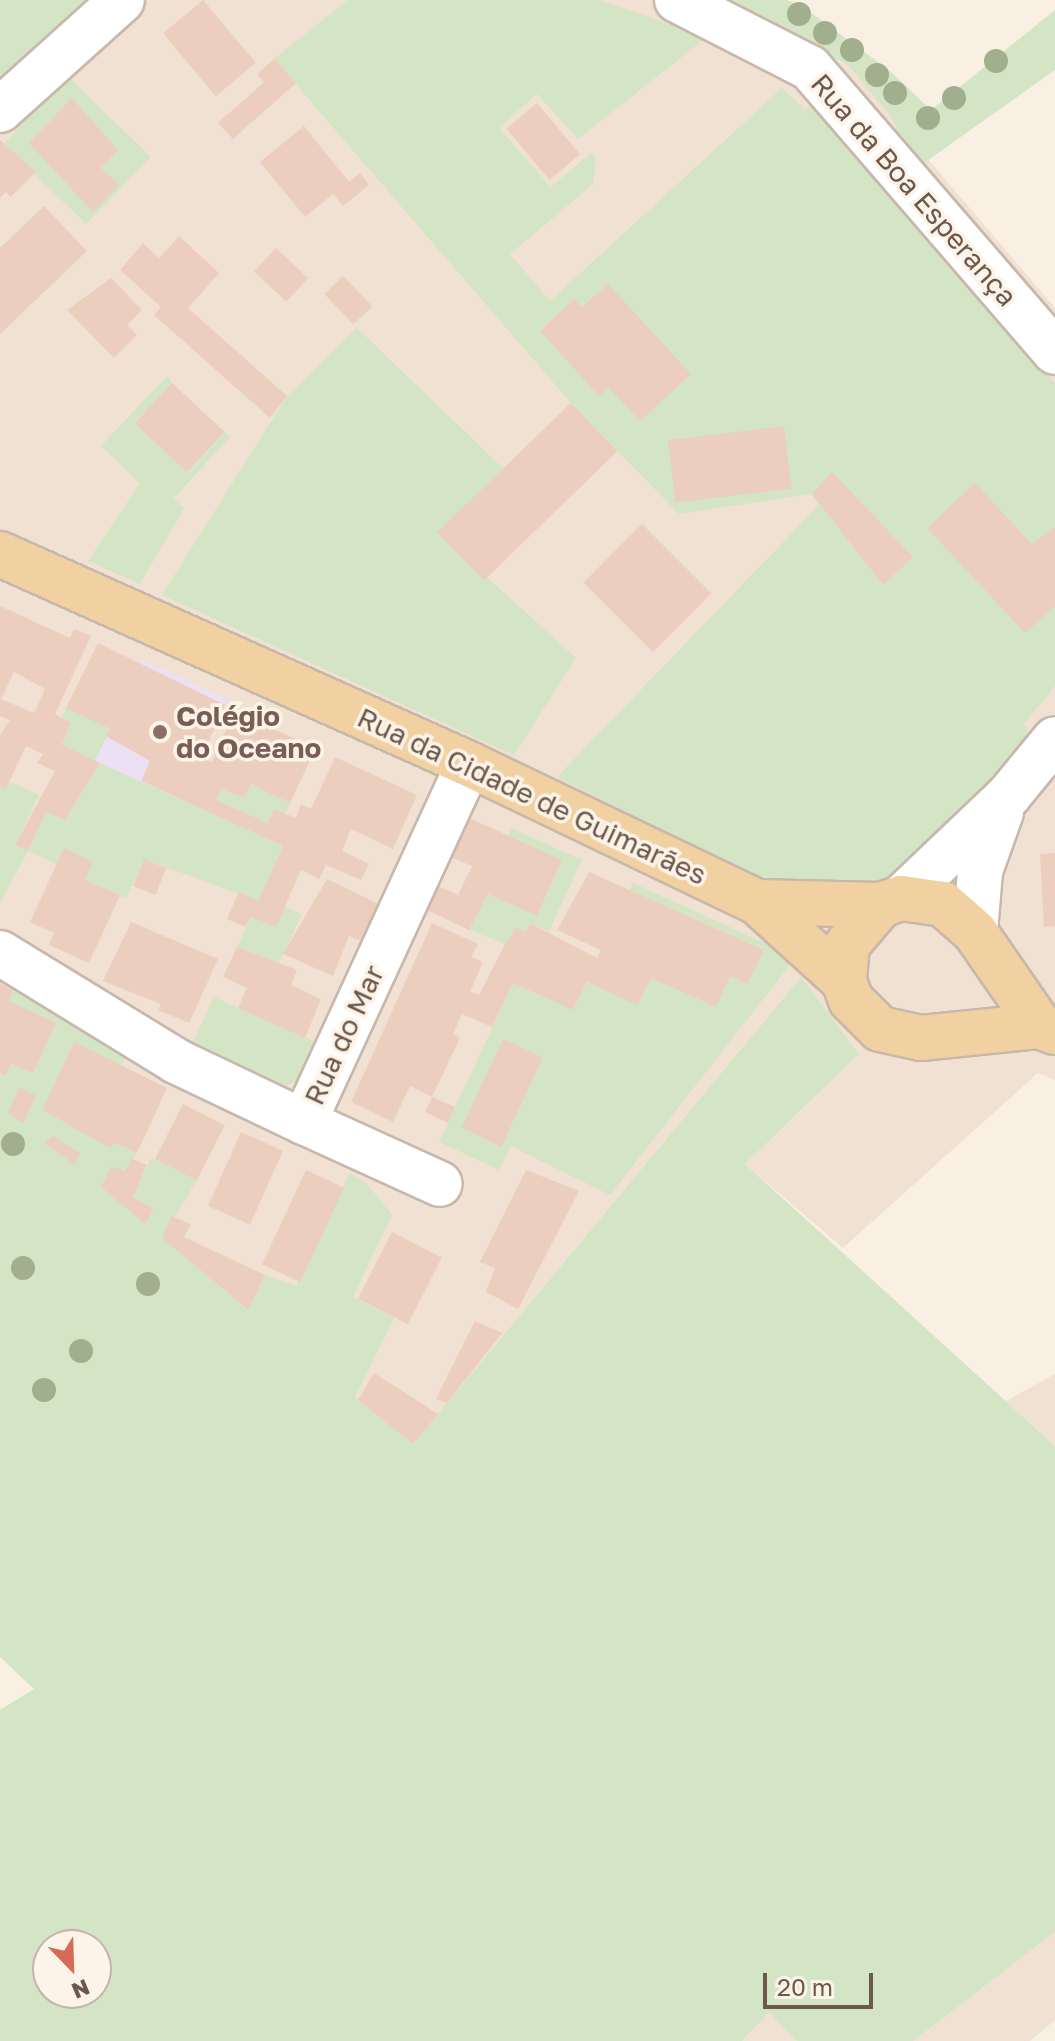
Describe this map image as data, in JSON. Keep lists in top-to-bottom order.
{
  "streets": {
    "main road": ["Rua da Cidade de Guimarães"],
    "street": ["Rua da Boa Esperança", "Rua do Mar"]
  },
  "crossings": [
    ["Rua da Cidade de Guimarães", "Rua do Mar"]
  ],
  "places": ["Colégio do Oceano"],
  "scale_bar": "20 m",
  "north": "bottom right"
}
